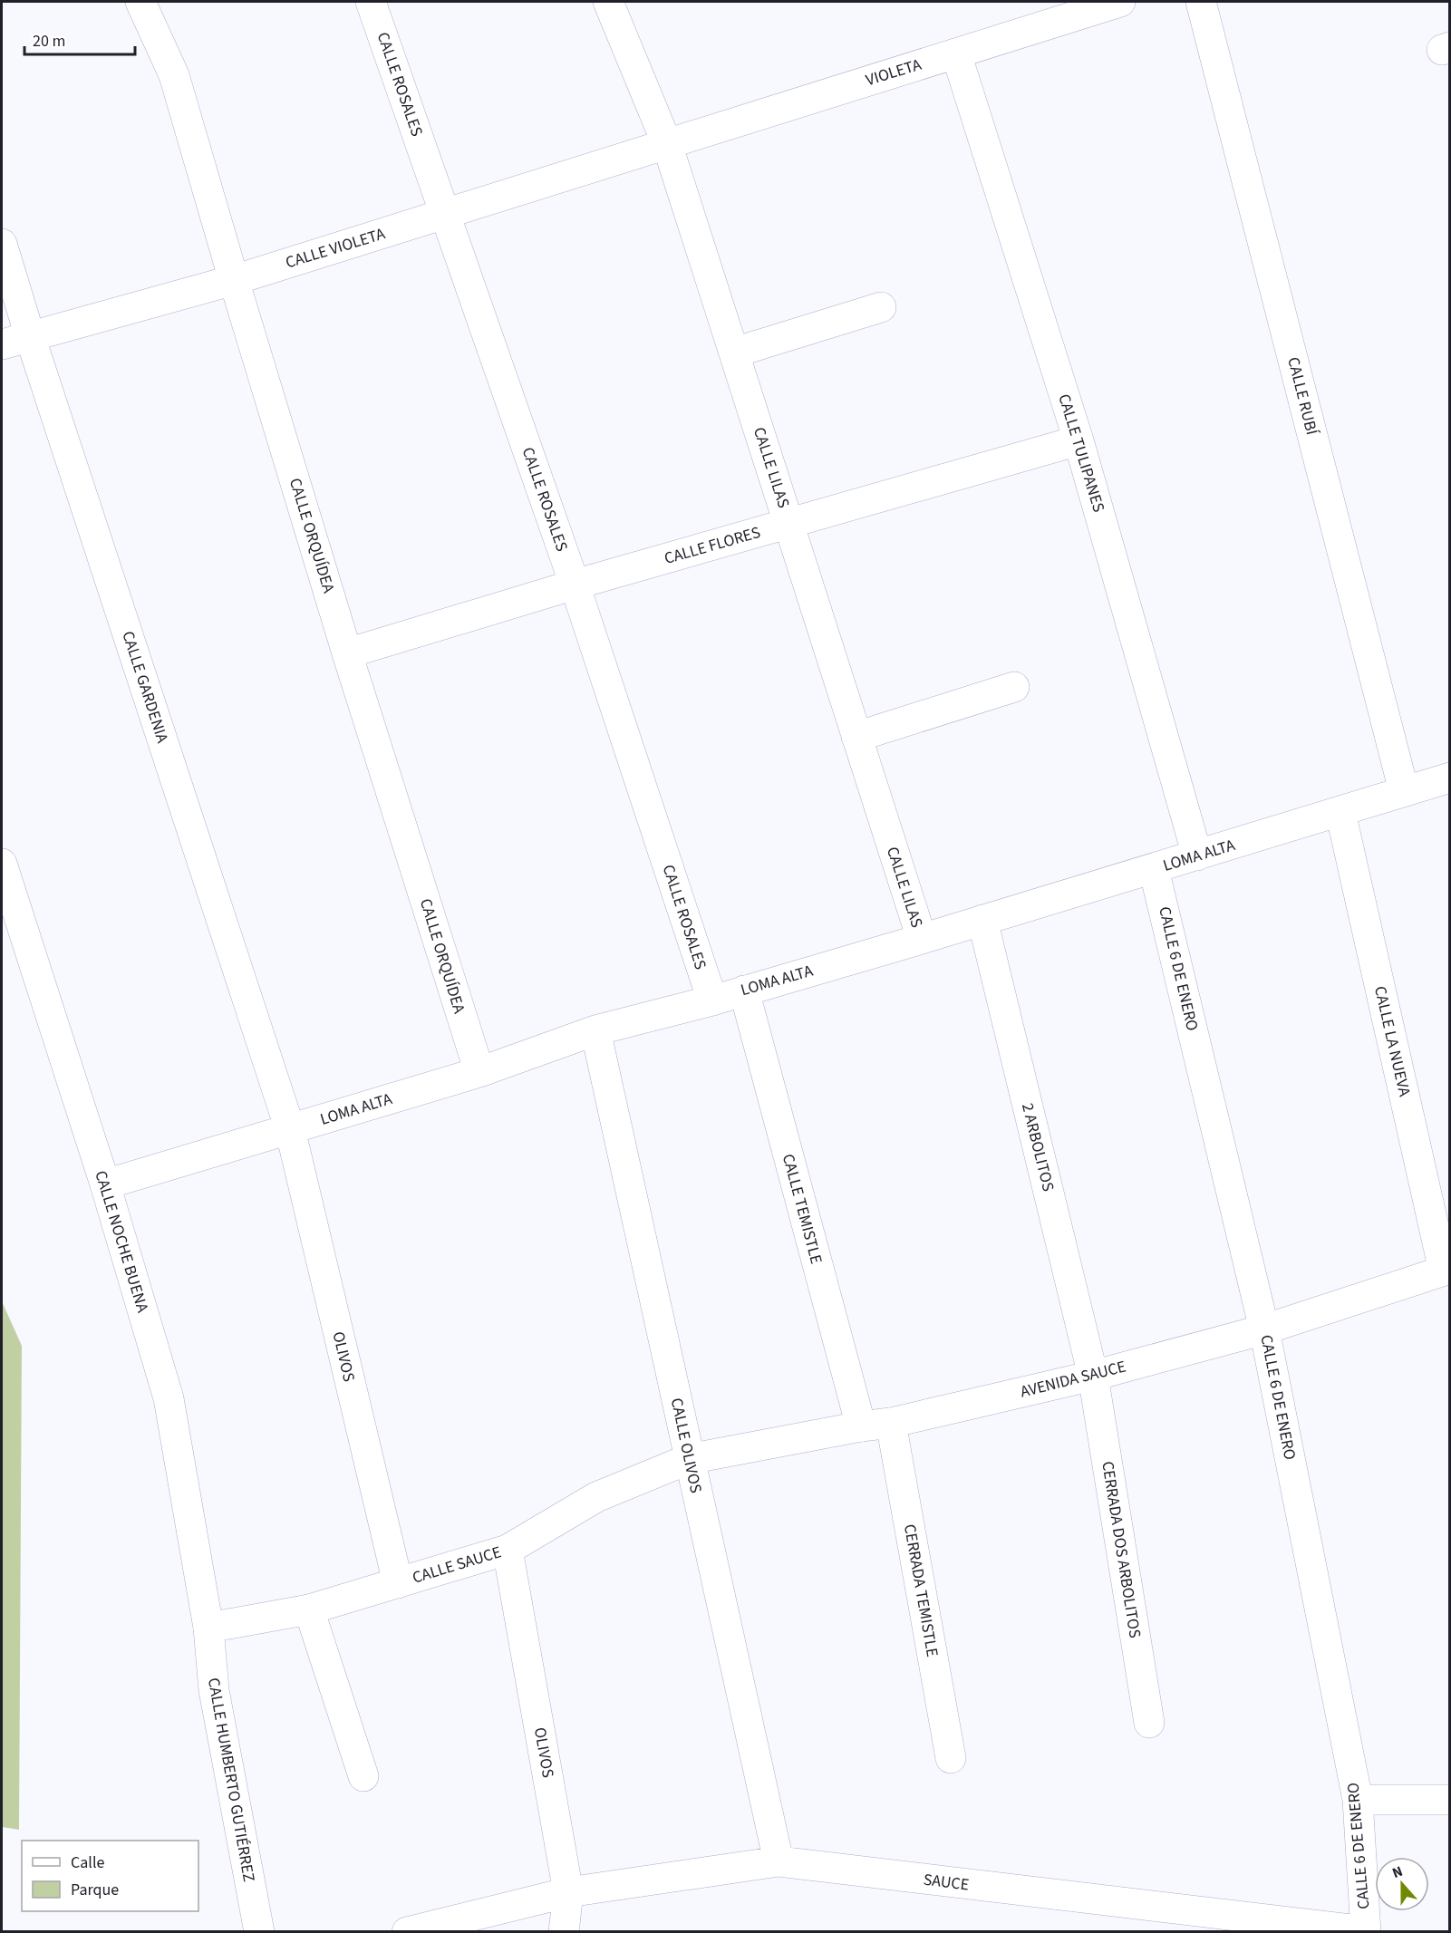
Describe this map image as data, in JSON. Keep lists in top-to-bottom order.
{
  "streets": {
    "street": [
      "VIOLETA",
      "CALLE ROSALES",
      "CALLE VIOLETA",
      "CALLE RUBÍ",
      "CALLE TULIPANES",
      "CALLE LILAS",
      "CALLE ORQUÍDEA",
      "CALLE FLORES",
      "CALLE GARDENIA",
      "LOMA ALTA",
      "CALLE 6 DE ENERO",
      "CALLE LA NUEVA",
      "2 ARBOLITOS",
      "CALLE TEMISTLE",
      "CALLE NOCHE BUENA",
      "OLIVOS",
      "AVENIDA SAUCE",
      "CALLE OLIVOS",
      "CERRADA DOS ARBOLITOS",
      "CALLE SAUCE",
      "CERRADA TEMISTLE",
      "CALLE HUMBERTO GUTIÉRREZ",
      "SAUCE"
    ]
  },
  "crossings": [
    ["VIOLETA", "CALLE VIOLETA"],
    ["VIOLETA", "CALLE TULIPANES"],
    ["VIOLETA", "CALLE LILAS"],
    ["CALLE ROSALES", "CALLE VIOLETA"],
    ["CALLE ROSALES", "CALLE FLORES"],
    ["CALLE ROSALES", "LOMA ALTA"],
    ["CALLE VIOLETA", "CALLE LILAS"],
    ["CALLE VIOLETA", "CALLE ORQUÍDEA"],
    ["CALLE VIOLETA", "CALLE GARDENIA"],
    ["CALLE RUBÍ", "LOMA ALTA"],
    ["CALLE TULIPANES", "CALLE FLORES"],
    ["CALLE TULIPANES", "LOMA ALTA"],
    ["CALLE LILAS", "CALLE FLORES"],
    ["CALLE LILAS", "LOMA ALTA"],
    ["CALLE ORQUÍDEA", "CALLE FLORES"],
    ["CALLE ORQUÍDEA", "LOMA ALTA"],
    ["CALLE GARDENIA", "LOMA ALTA"],
    ["CALLE GARDENIA", "OLIVOS"],
    ["LOMA ALTA", "CALLE 6 DE ENERO"],
    ["LOMA ALTA", "CALLE LA NUEVA"],
    ["LOMA ALTA", "2 ARBOLITOS"],
    ["LOMA ALTA", "CALLE TEMISTLE"],
    ["LOMA ALTA", "CALLE NOCHE BUENA"],
    ["LOMA ALTA", "OLIVOS"],
    ["LOMA ALTA", "CALLE OLIVOS"],
    ["CALLE 6 DE ENERO", "AVENIDA SAUCE"],
    ["CALLE 6 DE ENERO", "SAUCE"],
    ["CALLE LA NUEVA", "AVENIDA SAUCE"],
    ["2 ARBOLITOS", "AVENIDA SAUCE"],
    ["2 ARBOLITOS", "CERRADA DOS ARBOLITOS"],
    ["CALLE TEMISTLE", "AVENIDA SAUCE"],
    ["CALLE NOCHE BUENA", "CALLE SAUCE"],
    ["CALLE NOCHE BUENA", "CALLE HUMBERTO GUTIÉRREZ"],
    ["OLIVOS", "CALLE SAUCE"],
    ["OLIVOS", "SAUCE"],
    ["AVENIDA SAUCE", "CALLE OLIVOS"],
    ["AVENIDA SAUCE", "CERRADA DOS ARBOLITOS"],
    ["AVENIDA SAUCE", "CALLE SAUCE"],
    ["AVENIDA SAUCE", "CERRADA TEMISTLE"],
    ["CALLE OLIVOS", "CALLE SAUCE"],
    ["CALLE OLIVOS", "SAUCE"],
    ["CALLE SAUCE", "CALLE HUMBERTO GUTIÉRREZ"]
  ],
  "legend": ["Calle", "Parque"],
  "scale_bar": "20 m",
  "north": "top"
}
